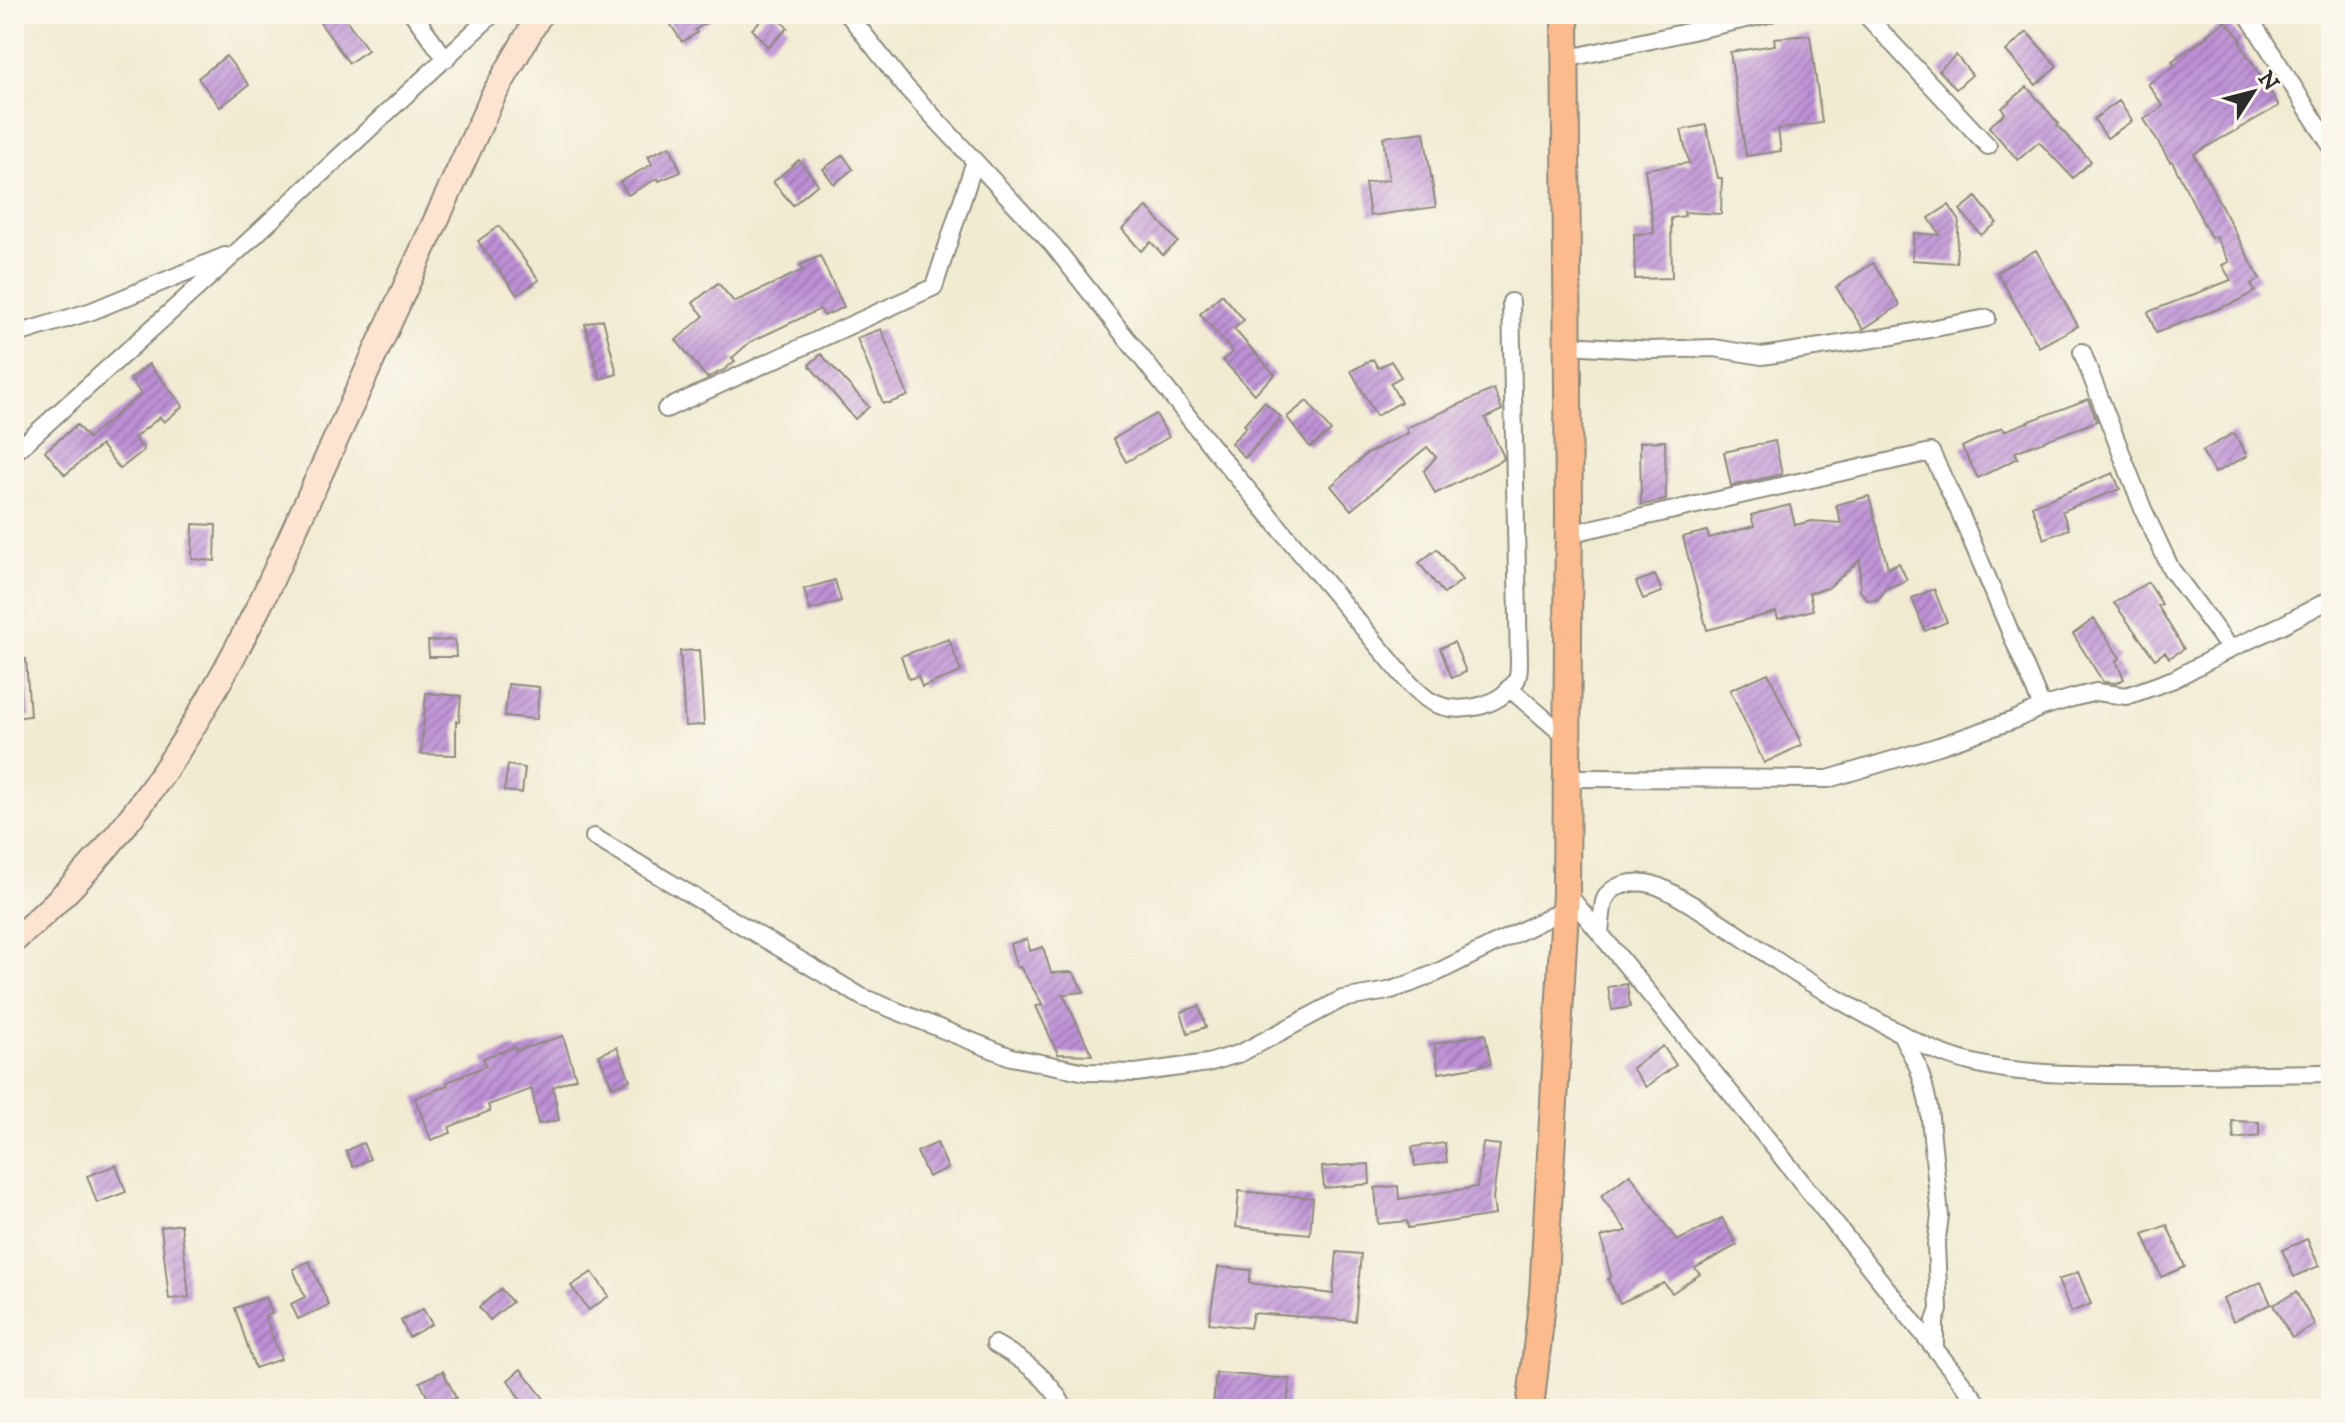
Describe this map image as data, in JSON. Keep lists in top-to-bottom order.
{
  "north": "top right"
}
